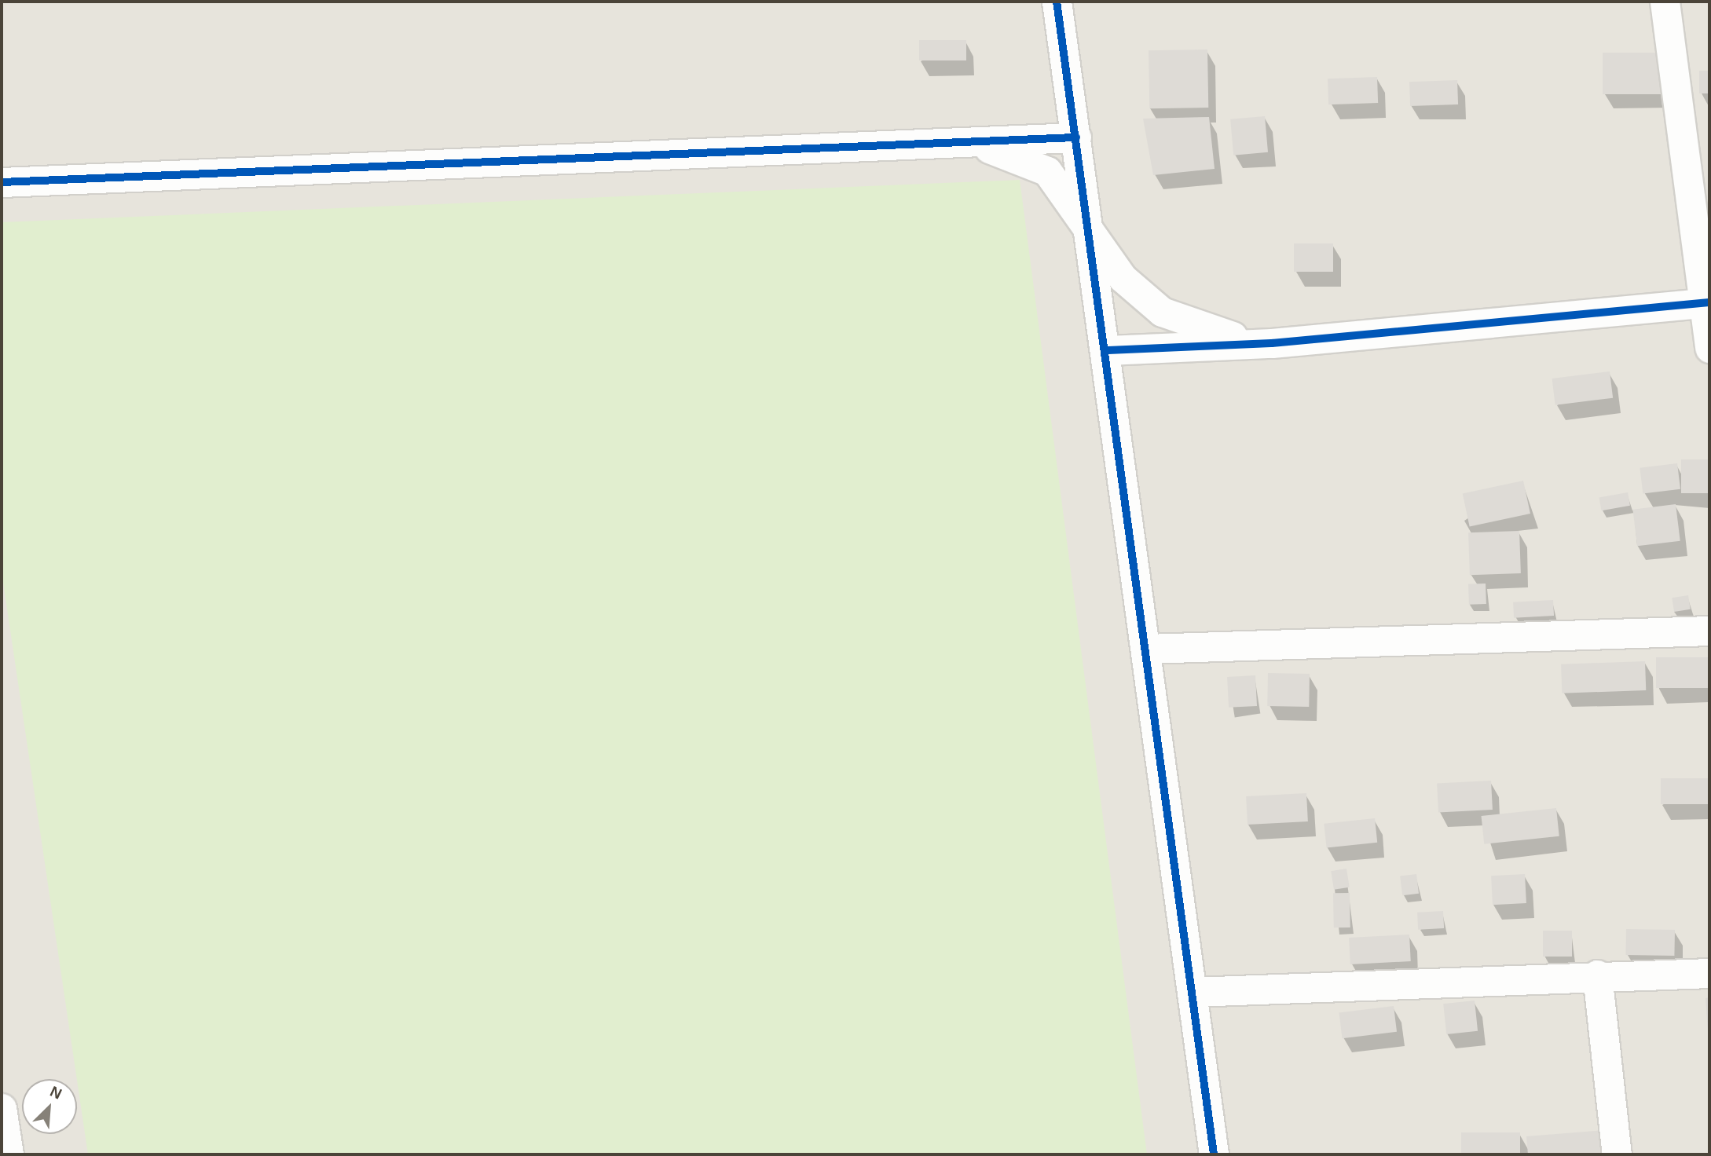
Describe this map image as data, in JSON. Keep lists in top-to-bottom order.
{
  "north": "top right"
}
